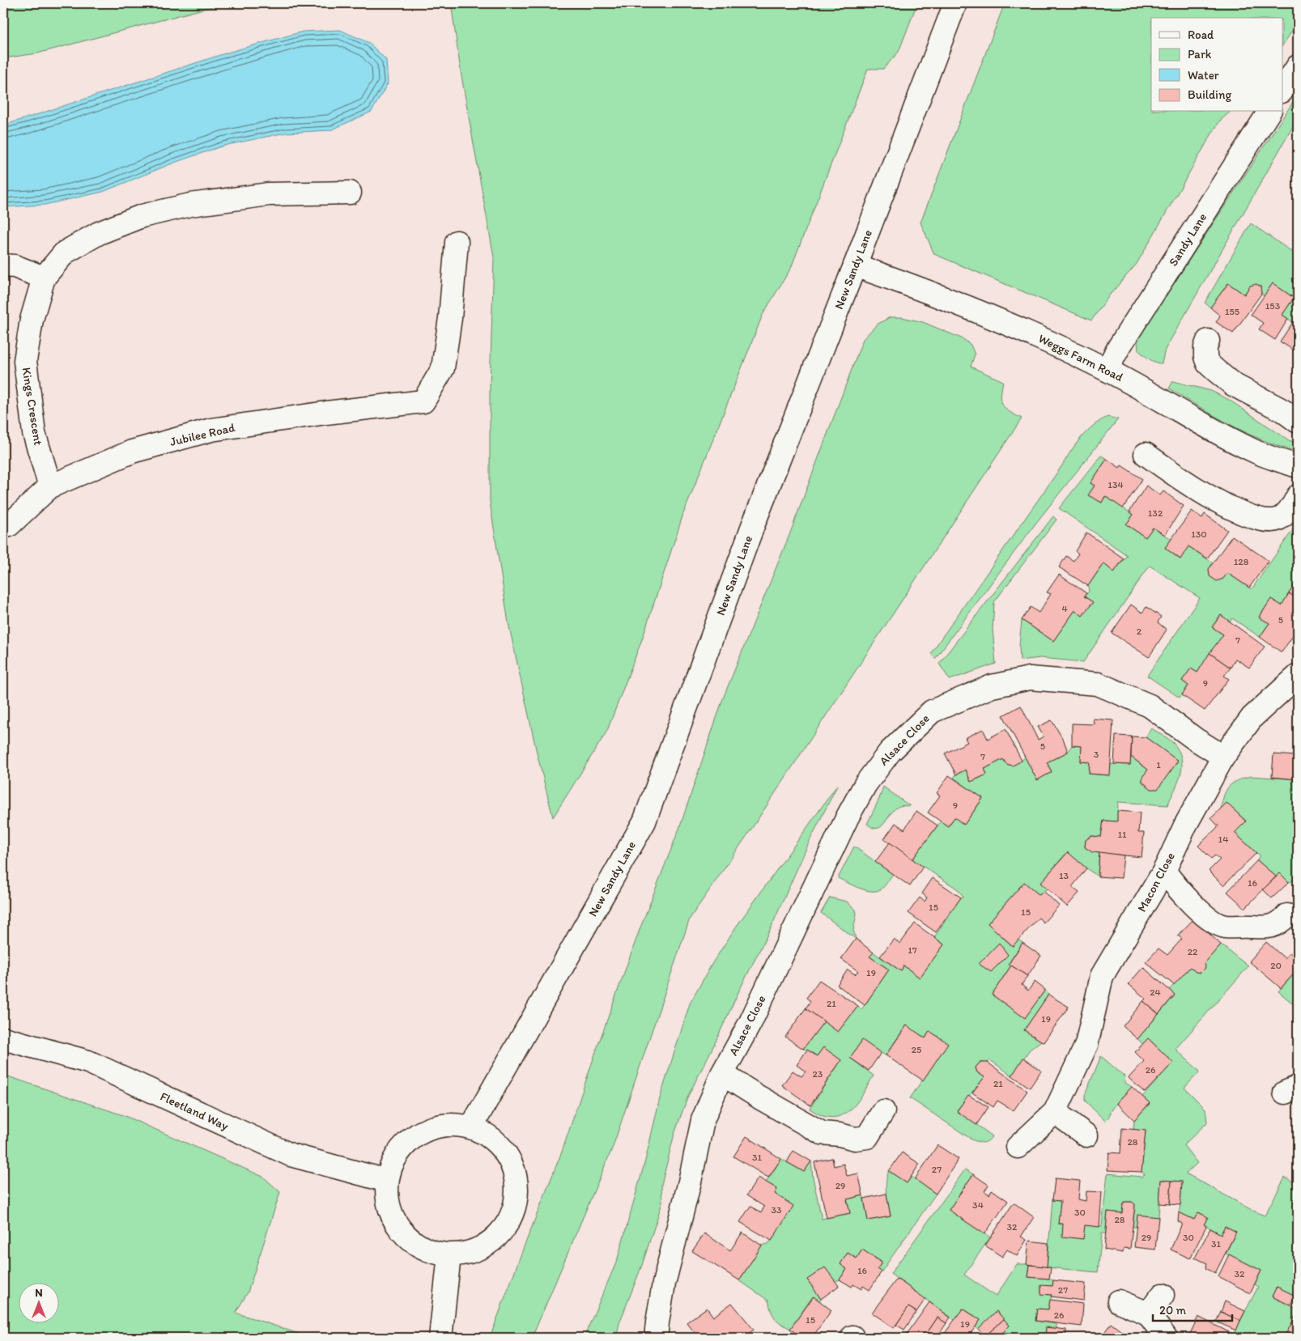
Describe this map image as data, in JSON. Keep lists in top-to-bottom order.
{
  "streets": {
    "street": [
      "Sandy Lane",
      "New Sandy Lane",
      "Weggs Farm Road",
      "Kings Crescent",
      "Jubilee Road",
      "Alsace Close",
      "Macon Close",
      "Fleetland Way"
    ]
  },
  "crossings": [
    ["Sandy Lane", "Weggs Farm Road"],
    ["New Sandy Lane", "Weggs Farm Road"],
    ["New Sandy Lane", "Fleetland Way"],
    ["Kings Crescent", "Jubilee Road"],
    ["Alsace Close", "Macon Close"]
  ],
  "house_numbers": [
    "153",
    "155",
    "134",
    "132",
    "130",
    "128",
    "4",
    "5",
    "2",
    "7",
    "9",
    "5",
    "3",
    "7",
    "1",
    "9",
    "11",
    "14",
    "13",
    "16",
    "15",
    "15",
    "17",
    "22",
    "20",
    "19",
    "24",
    "21",
    "19",
    "25",
    "26",
    "23",
    "21",
    "28",
    "31",
    "27",
    "29",
    "34",
    "33",
    "30",
    "28",
    "32",
    "29",
    "30",
    "31",
    "16",
    "32",
    "27",
    "26",
    "15",
    "19"
  ],
  "legend": [
    "Road",
    "Park",
    "Water",
    "Building"
  ],
  "scale_bar": "20 m",
  "north": "top"
}
